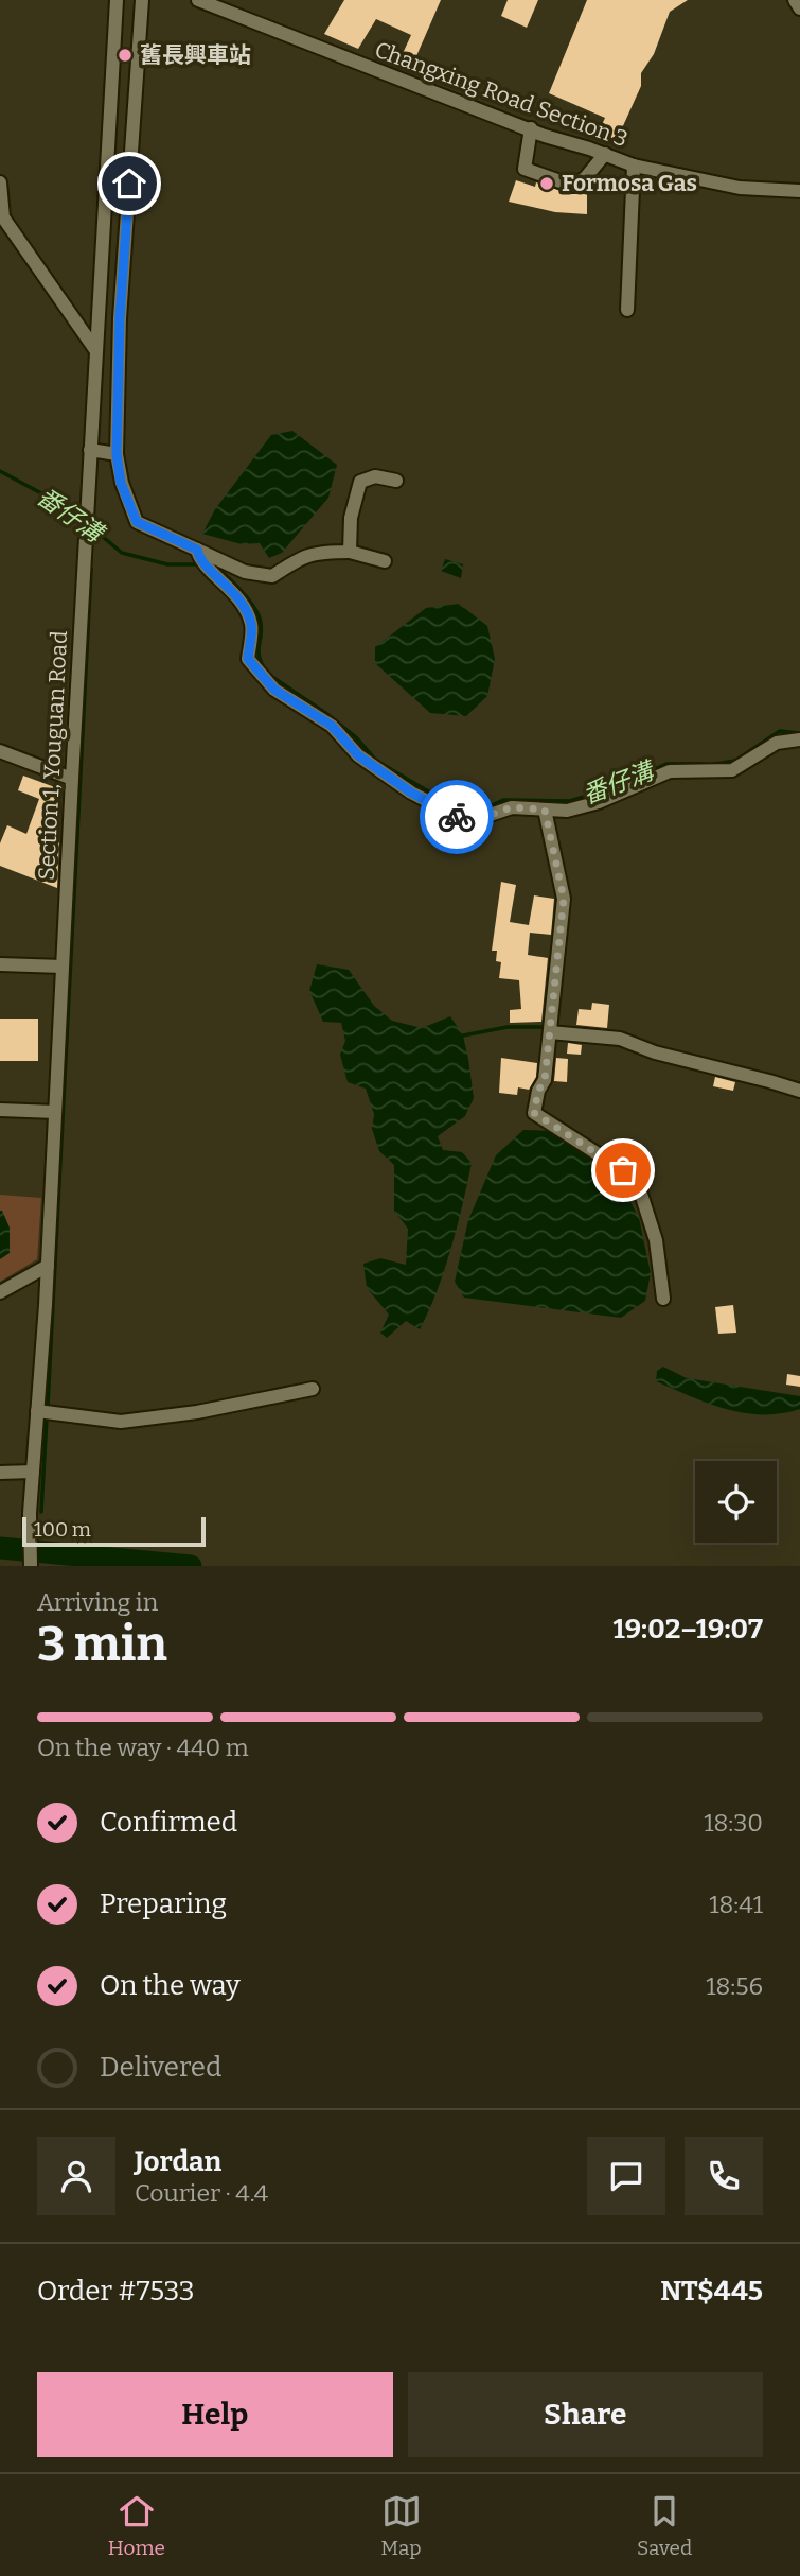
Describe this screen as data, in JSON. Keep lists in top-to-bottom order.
{
  "streets": {
    "street": ["Changxing Road Section 3", "Section 1, Youguan Road"]
  },
  "water": ["番仔溝"],
  "places": ["舊長興車站", "Formosa Gas"],
  "scale_bar": "100 m",
  "page": {
    "scale": "100 m",
    "heading": ["3 min", "Arriving in", "19:02–19:07"],
    "panel": [
      "Jordan",
      "Courier · 4.4",
      "Order #7533",
      "NT$445"
    ],
    "bar": "On the way · 440 m",
    "list": [
      ["Confirmed", "18:30"],
      ["Preparing", "18:41"],
      ["On the way", "18:56"],
      "Delivered"
    ],
    "buttons": ["Help", "Share"],
    "tabs": ["Home", "Map", "Saved"]
  }
}
